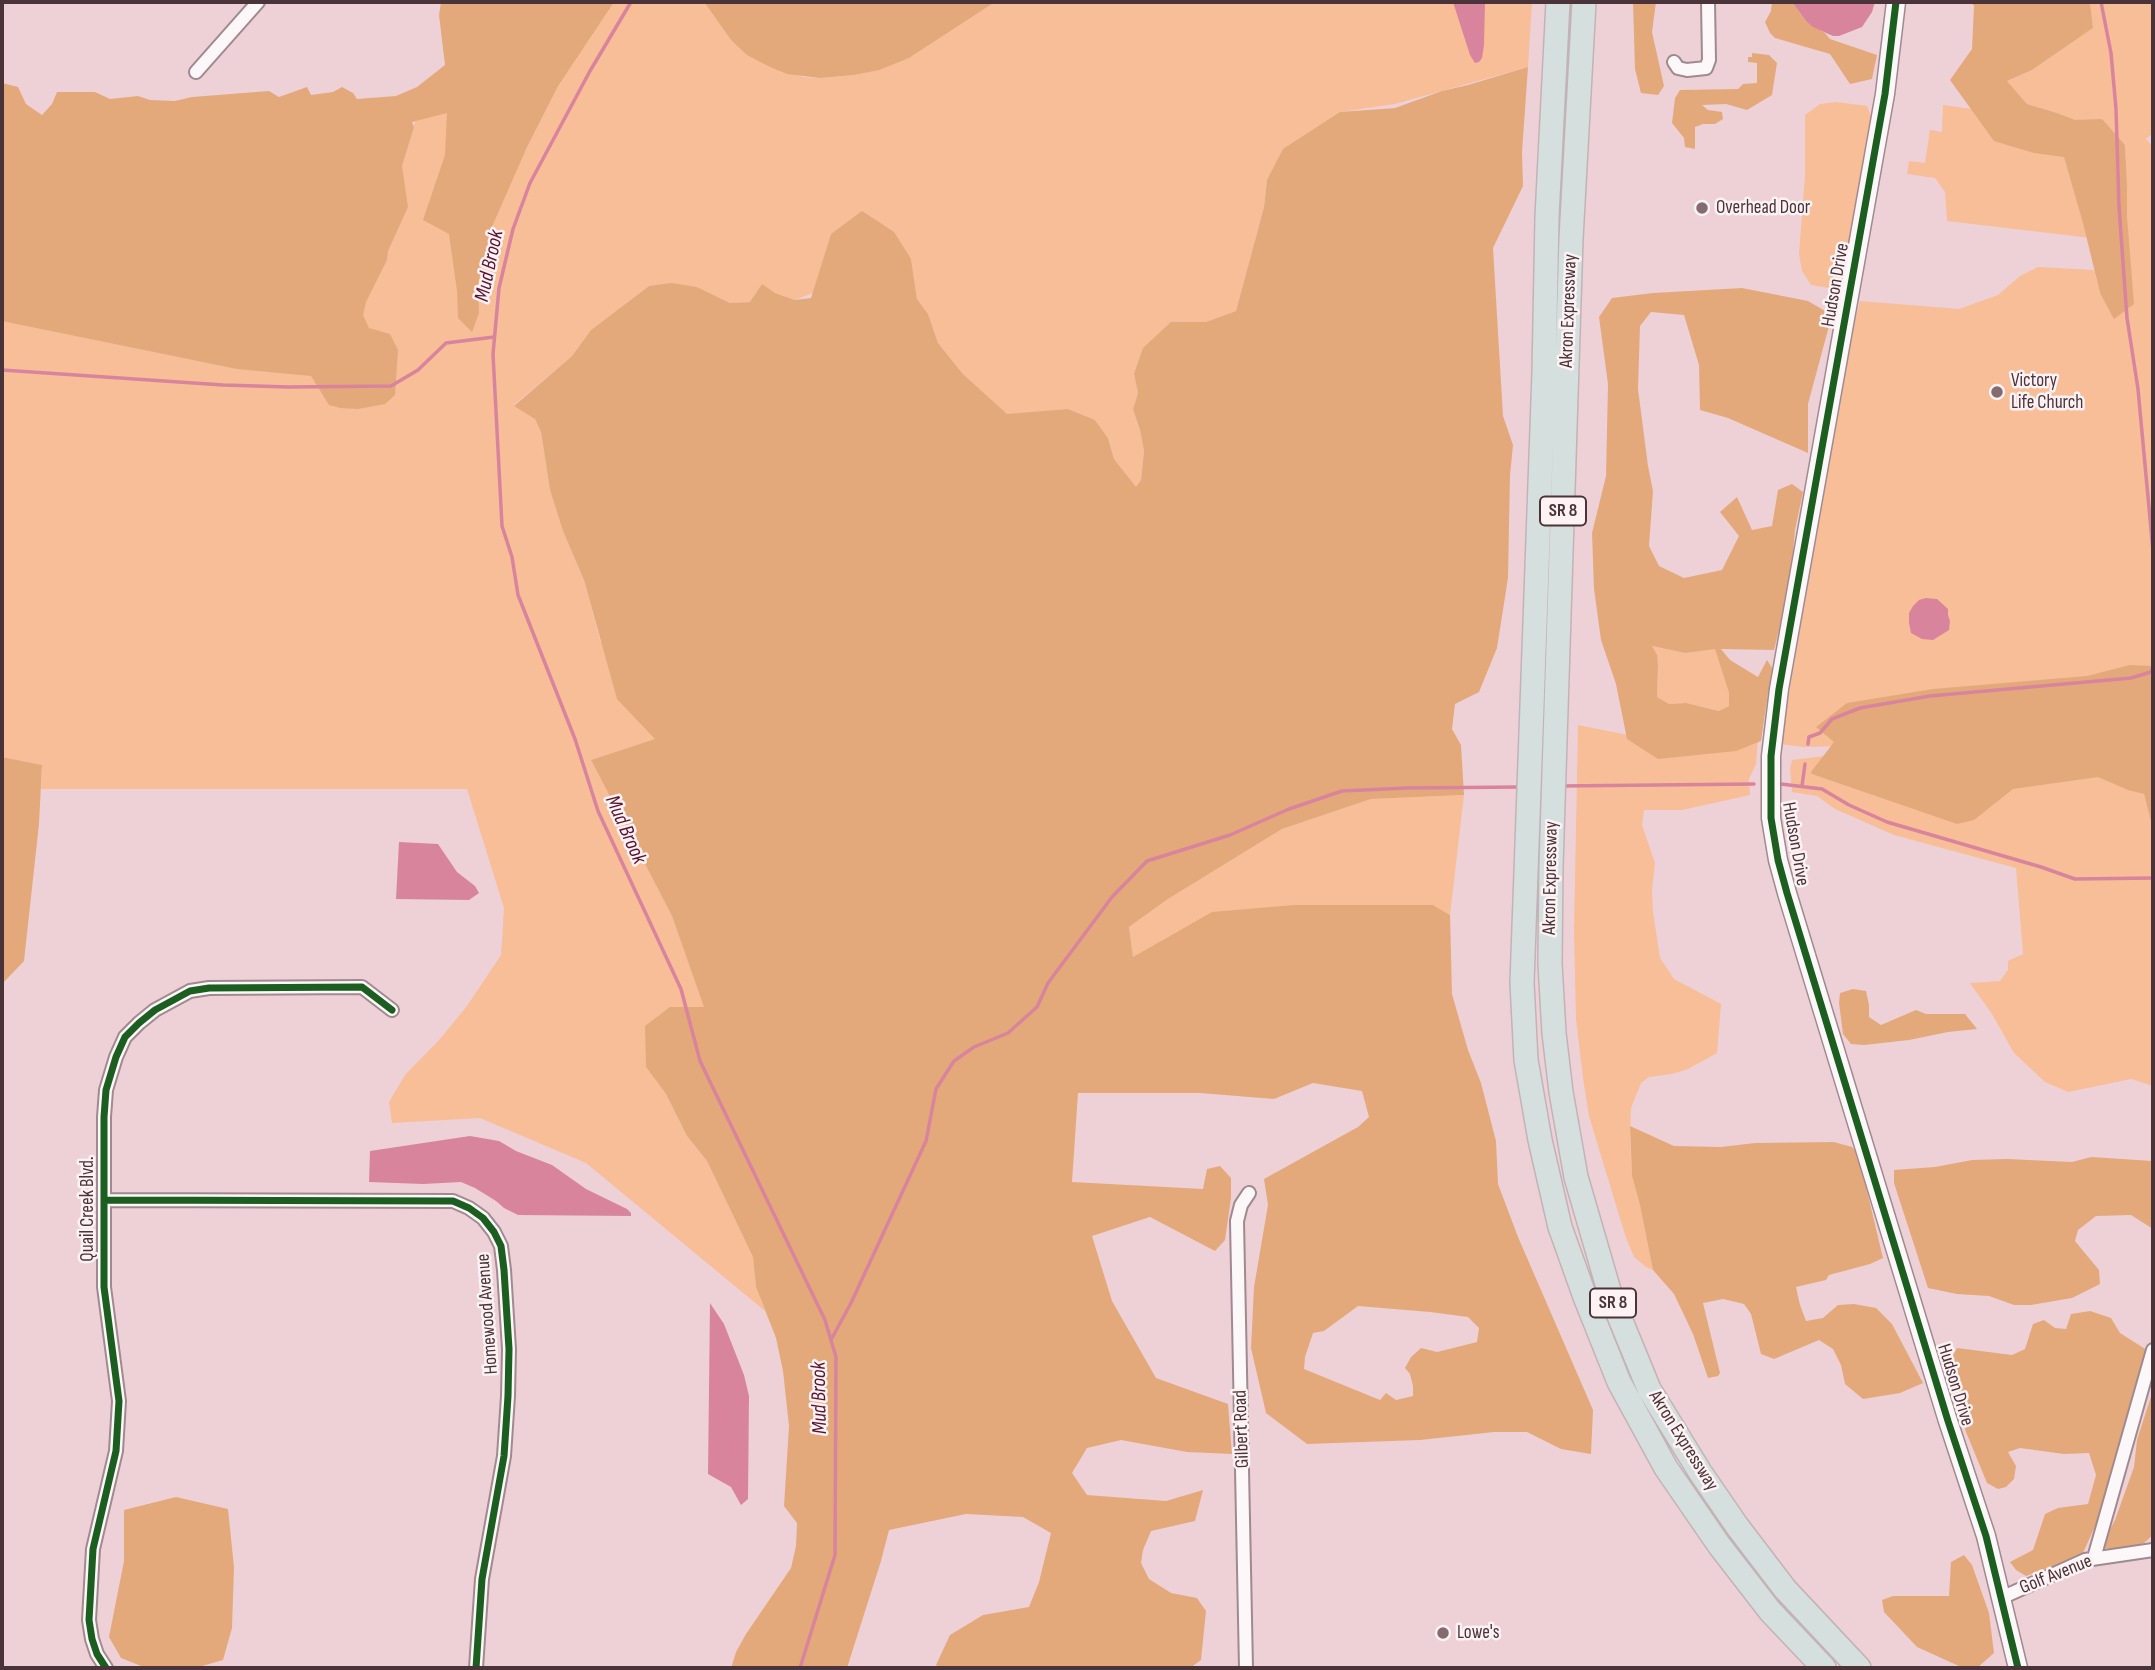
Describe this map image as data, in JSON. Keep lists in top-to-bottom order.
{
  "streets": {
    "highway": ["Akron Expressway", "SR 8"],
    "street": [
      "Hudson Drive",
      "Quail Creek Blvd.",
      "Homewood Avenue",
      "Gilbert Road",
      "Golf Avenue"
    ]
  },
  "crossings": [
    ["Hudson Drive", "Golf Avenue"],
    ["Quail Creek Blvd.", "Homewood Avenue"]
  ],
  "water": ["Mud Brook"],
  "places": ["Overhead Door", "Victory Life Church", "Lowe's"]
}
